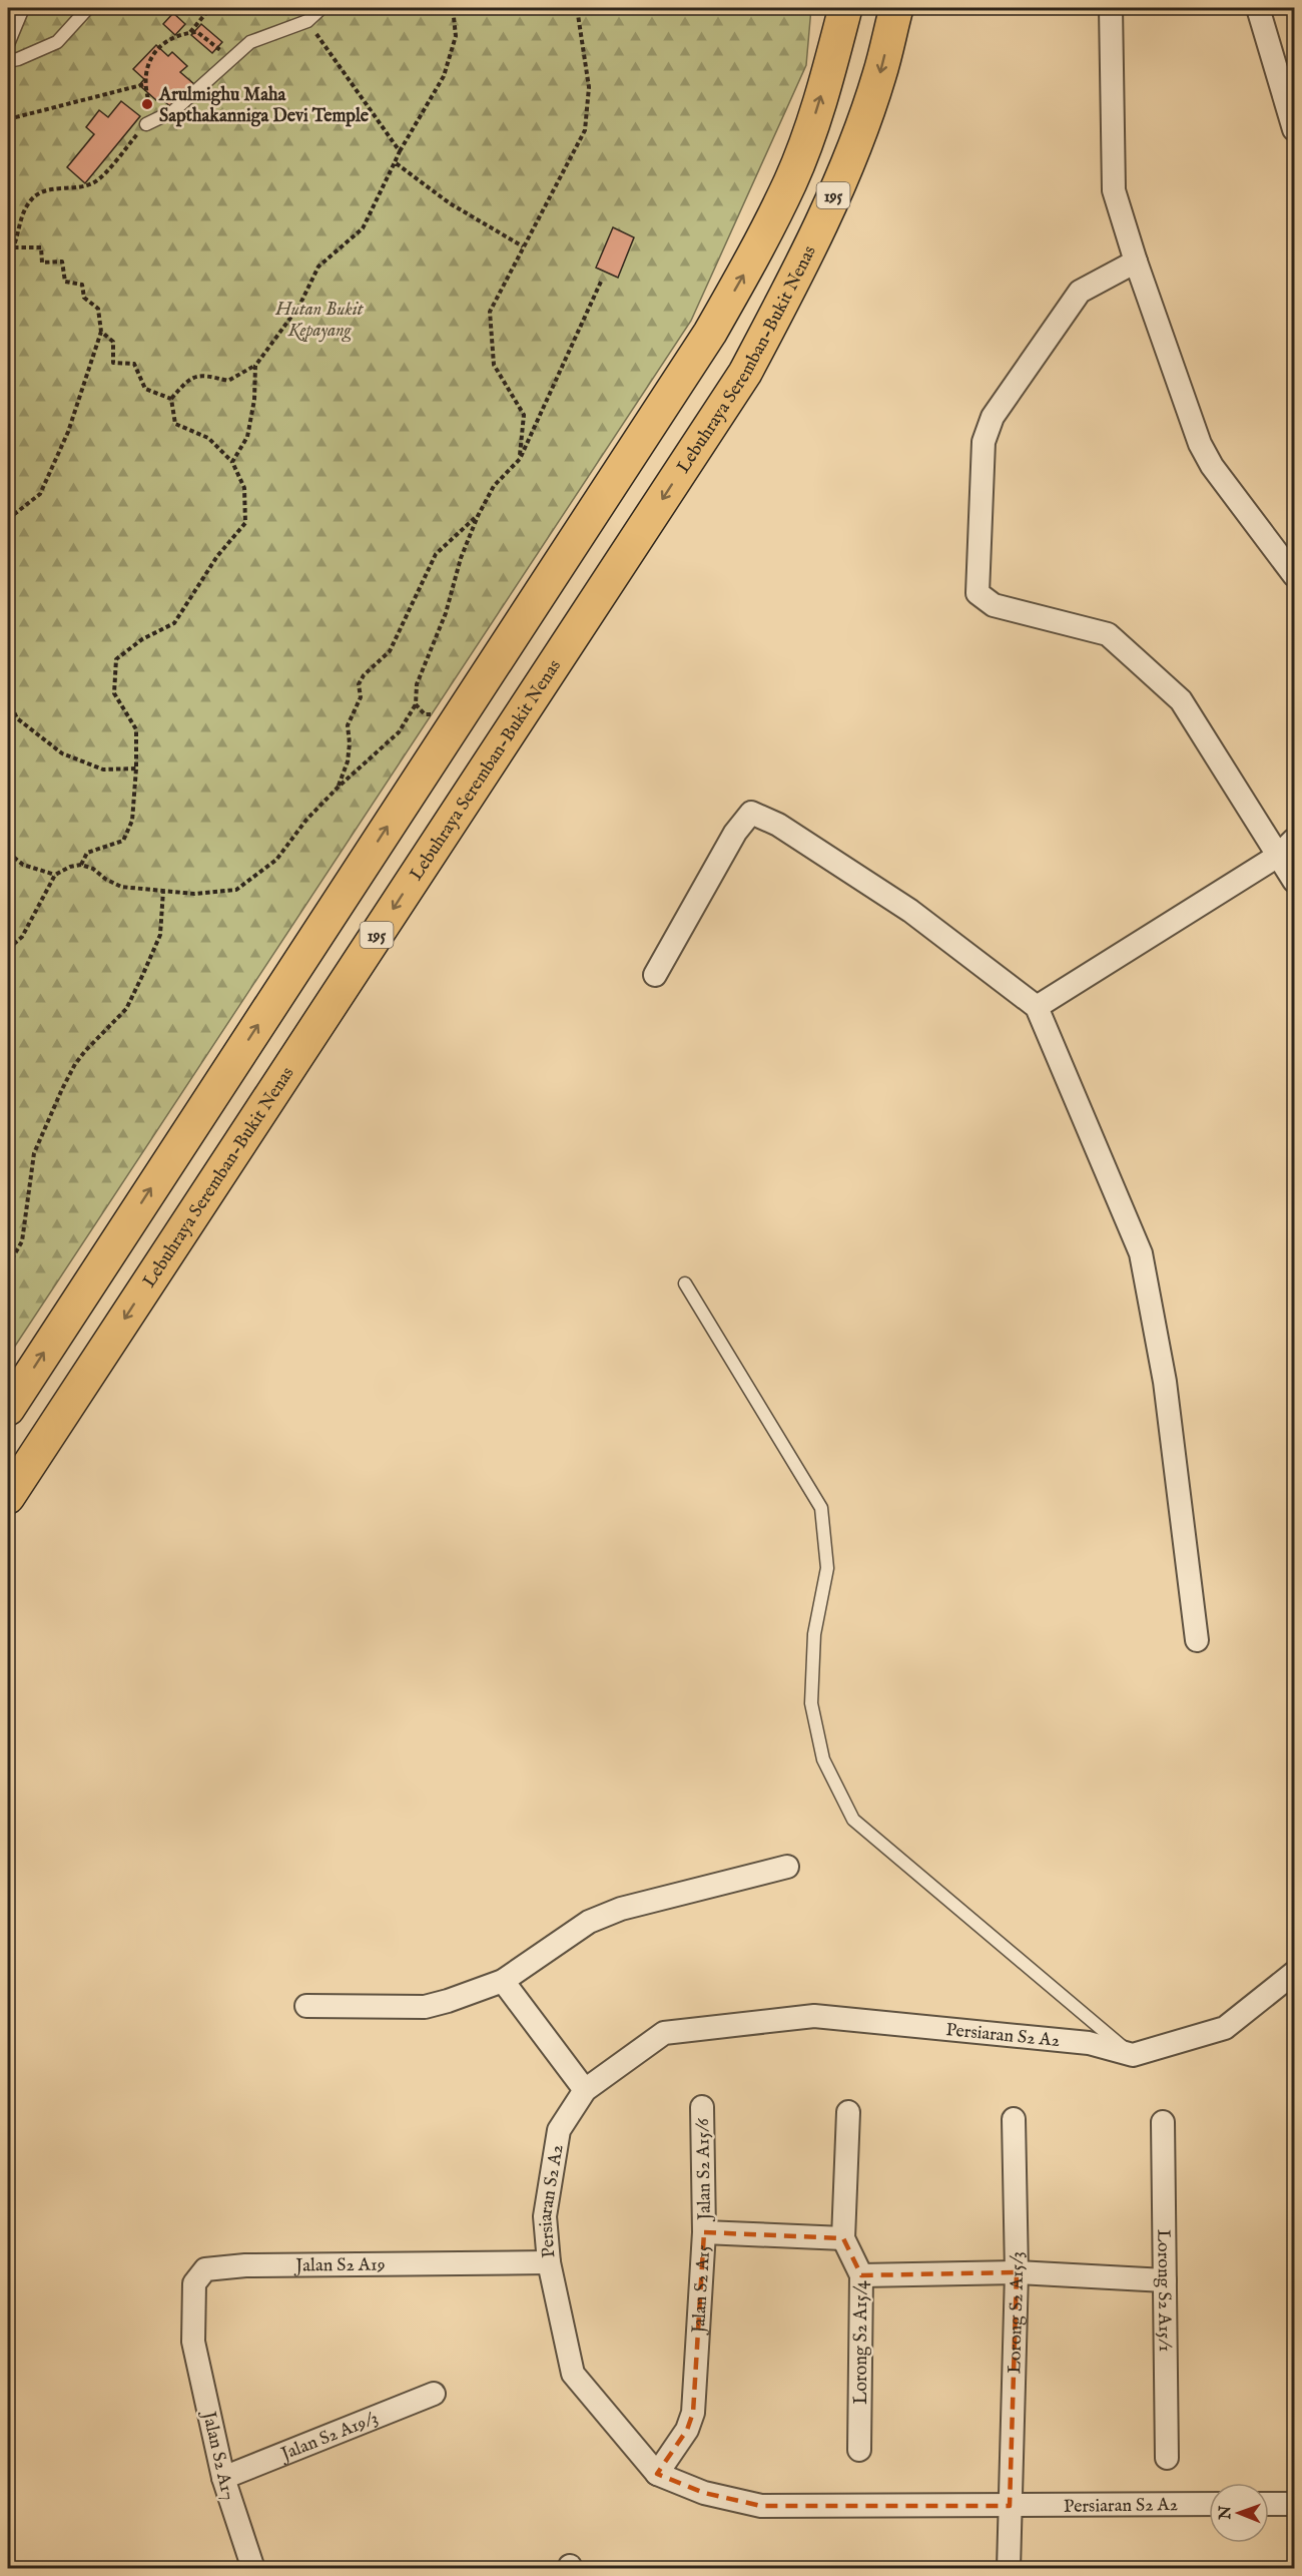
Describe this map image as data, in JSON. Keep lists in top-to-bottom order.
{
  "streets": {
    "highway": ["195", "Lebuhraya Seremban-Bukit Nenas"],
    "street": [
      "Persiaran S2 A2",
      "Jalan S2 A15/6",
      "Jalan S2 A19",
      "Jalan S2 A15",
      "Lorong S2 A15/1",
      "Lorong S2 A15/3",
      "Lorong S2 A15/4",
      "Jalan S2 A19/3",
      "Jalan S2 A17"
    ]
  },
  "crossings": [
    ["Persiaran S2 A2", "Jalan S2 A19"],
    ["Persiaran S2 A2", "Jalan S2 A15"],
    ["Persiaran S2 A2", "Lorong S2 A15/3"],
    ["Jalan S2 A15/6", "Jalan S2 A15"],
    ["Jalan S2 A19", "Jalan S2 A17"],
    ["Jalan S2 A15", "Lorong S2 A15/4"],
    ["Jalan S2 A19/3", "Jalan S2 A17"]
  ],
  "parks": ["Hutan Bukit Kepayang"],
  "places": ["Arulmighu Maha Sapthakanniga Devi Temple"],
  "north": "left"
}
